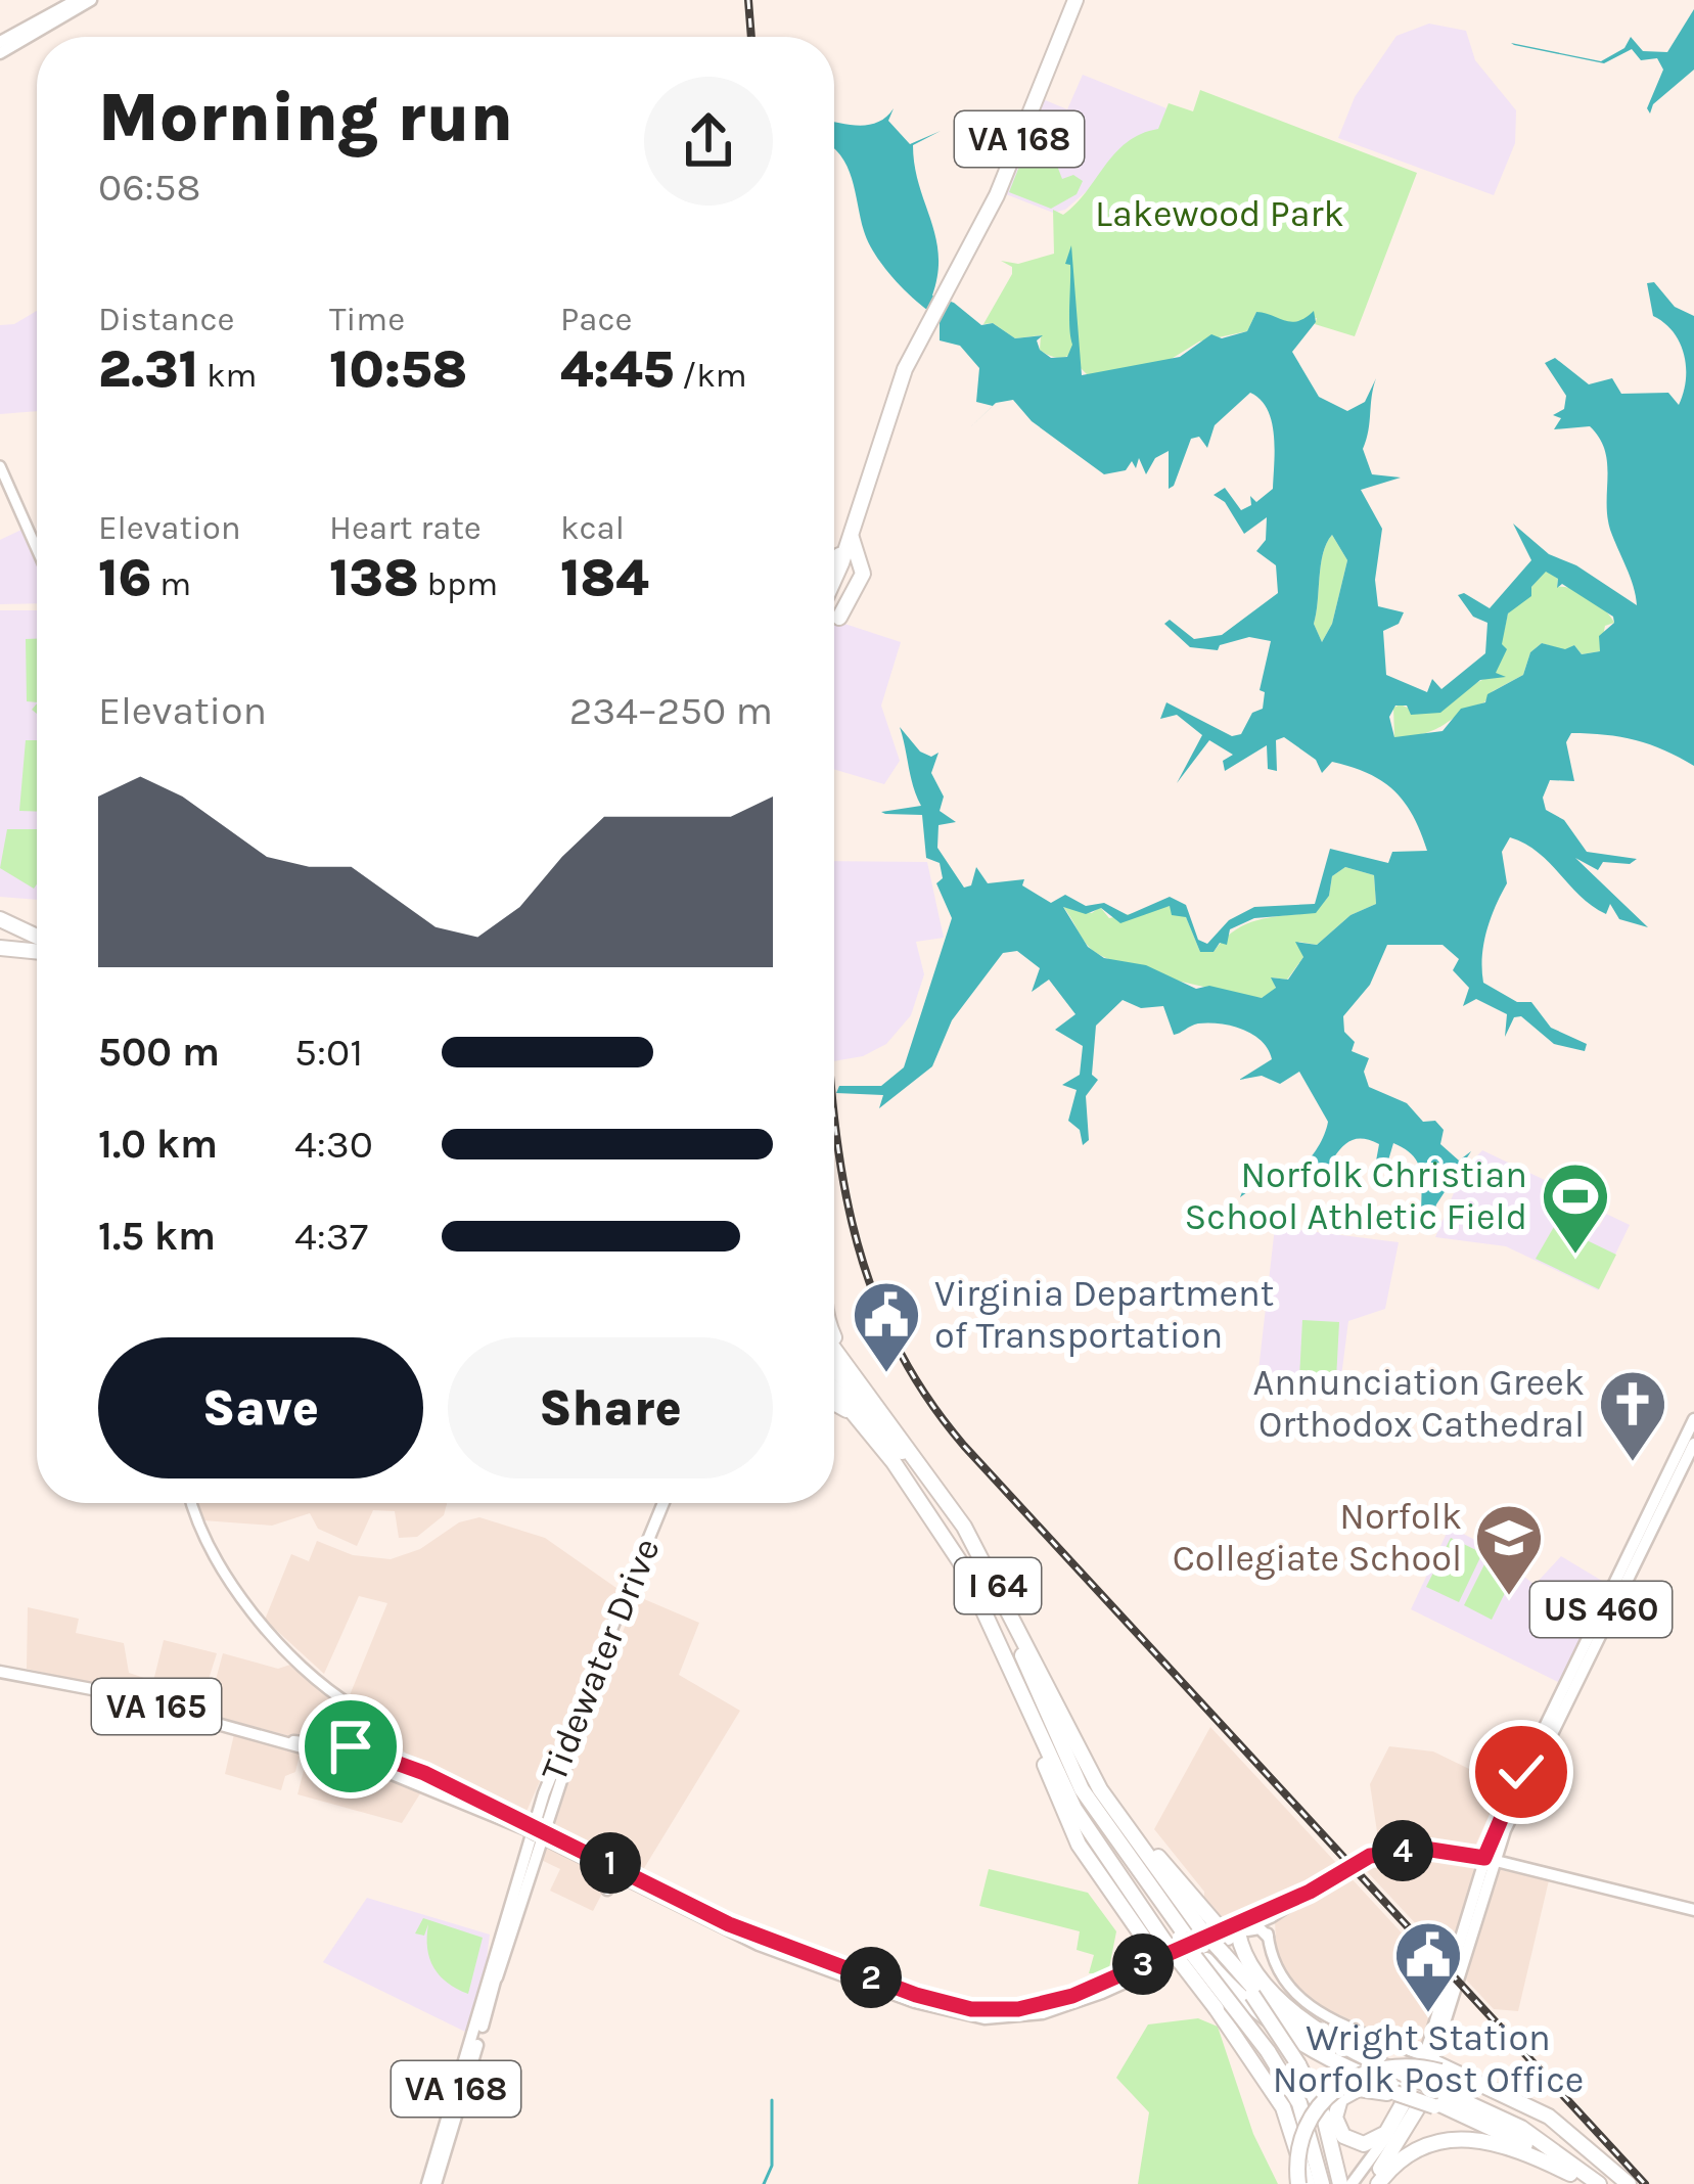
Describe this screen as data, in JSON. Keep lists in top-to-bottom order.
{
  "streets": {
    "highway": ["VA 168", "I 64"],
    "main road": ["US 460", "Tidewater Drive", "VA 165"]
  },
  "crossings": [
    ["US 460", "VA 165"]
  ],
  "parks": ["Lakewood Park"],
  "places": {
    "sports": ["Norfolk Christian School Athletic Field"],
    "public building": ["Virginia Department of Transportation", "Wright Station Norfolk Post Office"],
    "church": ["Annunciation Greek Orthodox Cathedral"],
    "school or university": ["Norfolk Collegiate School"]
  },
  "page": {
    "heading": ["Morning run", "06:58"],
    "stats": [
      ["Distance", "2.31 km"],
      ["Time", "10:58"],
      ["Pace", "4:45 /km"],
      ["Elevation", "16 m"],
      ["Heart rate", "138 bpm"],
      ["kcal", "184"]
    ],
    "chart": ["Elevation", "234–250 m"],
    "list": [
      {
        "name": "500 m",
        "note": "5:01"
      },
      {
        "name": "1.0 km",
        "note": "4:30"
      },
      {
        "name": "1.5 km",
        "note": "4:37"
      }
    ],
    "buttons": ["Save", "Share"],
    "pins": [
      "4",
      "1",
      "3",
      "2"
    ]
  }
}
